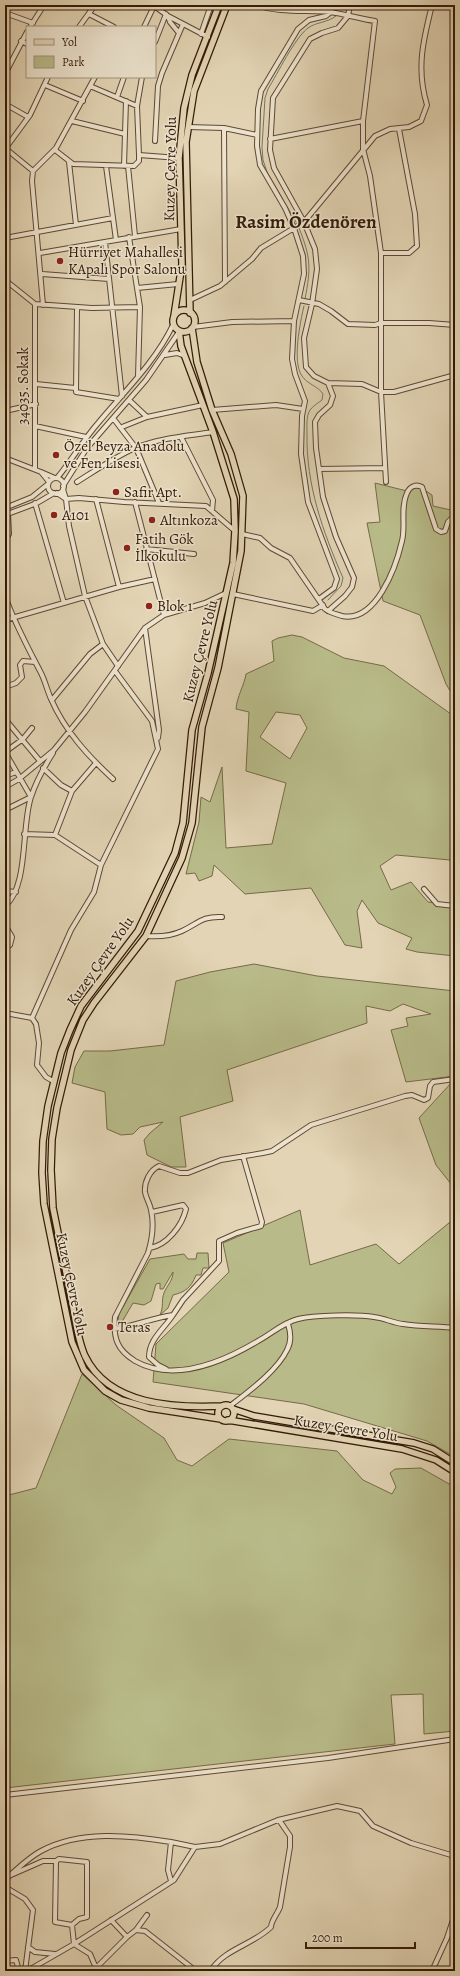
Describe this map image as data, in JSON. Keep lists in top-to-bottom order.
{
  "streets": {
    "main road": ["Kuzey Çevre Yolu"],
    "street": ["34035. Sokak"]
  },
  "districts": ["Rasim Özdenören"],
  "places": [
    "Hürriyet Mahallesi KApalı Spor Salonu",
    "Özel Beyza Anadolu ve Fen Lisesi",
    "Safir Apt.",
    "A101",
    "Altınkoza",
    "Fatih Gök İlkokulu",
    "Blok 1",
    "Teras"
  ],
  "legend": ["Yol", "Park"],
  "scale_bar": "200 m"
}
